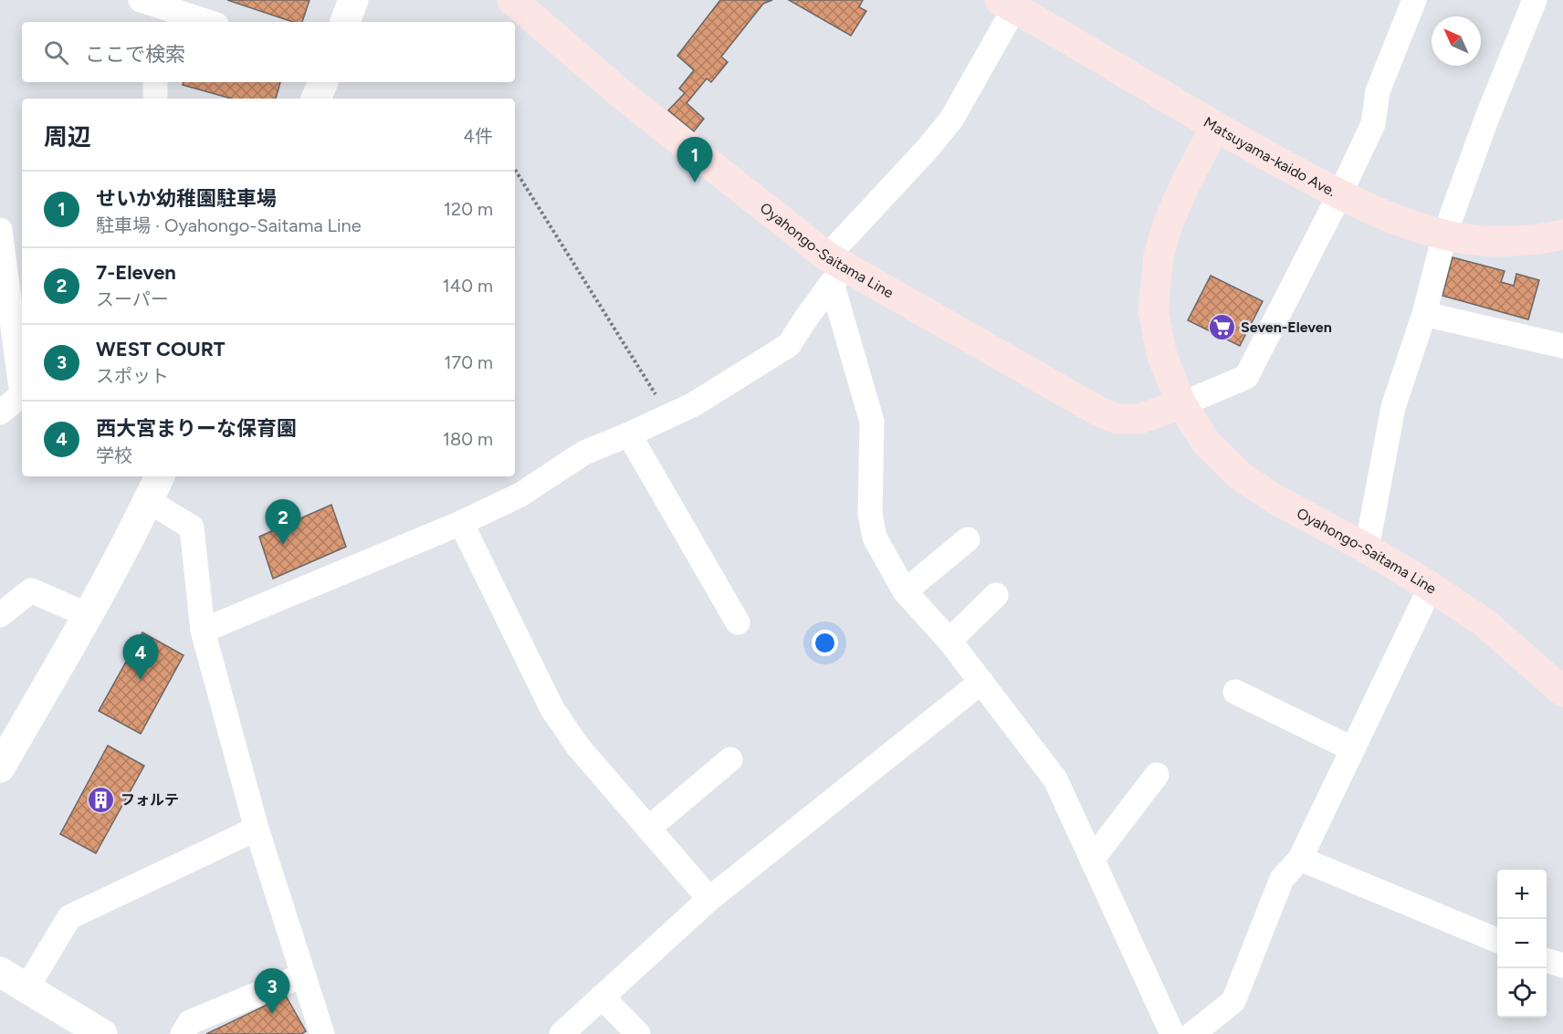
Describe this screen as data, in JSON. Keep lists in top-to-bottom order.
{
  "streets": {
    "main road": ["Matsuyama-kaido Ave.", "Oyahongo-Saitama Line"]
  },
  "crossings": [
    ["Matsuyama-kaido Ave.", "Oyahongo-Saitama Line"]
  ],
  "places": {
    "supermarket": ["Seven-Eleven"],
    "building": ["フォルテ"]
  },
  "north": "top left",
  "page": {
    "search": "ここで検索",
    "heading": ["周辺", "4件"],
    "pins": [
      "1",
      "2",
      "4",
      "3"
    ],
    "list": [
      {
        "mark": "1",
        "name": "せいか幼稚園駐車場",
        "note": "駐車場 · Oyahongo-Saitama Line",
        "value": "120 m"
      },
      {
        "mark": "2",
        "name": "7-Eleven",
        "note": "スーパー",
        "value": "140 m"
      },
      {
        "mark": "3",
        "name": "WEST COURT",
        "note": "スポット",
        "value": "170 m"
      },
      {
        "mark": "4",
        "name": "西大宮まりーな保育園",
        "note": "学校",
        "value": "180 m"
      }
    ],
    "map_buttons": ["+", "−"]
  }
}
